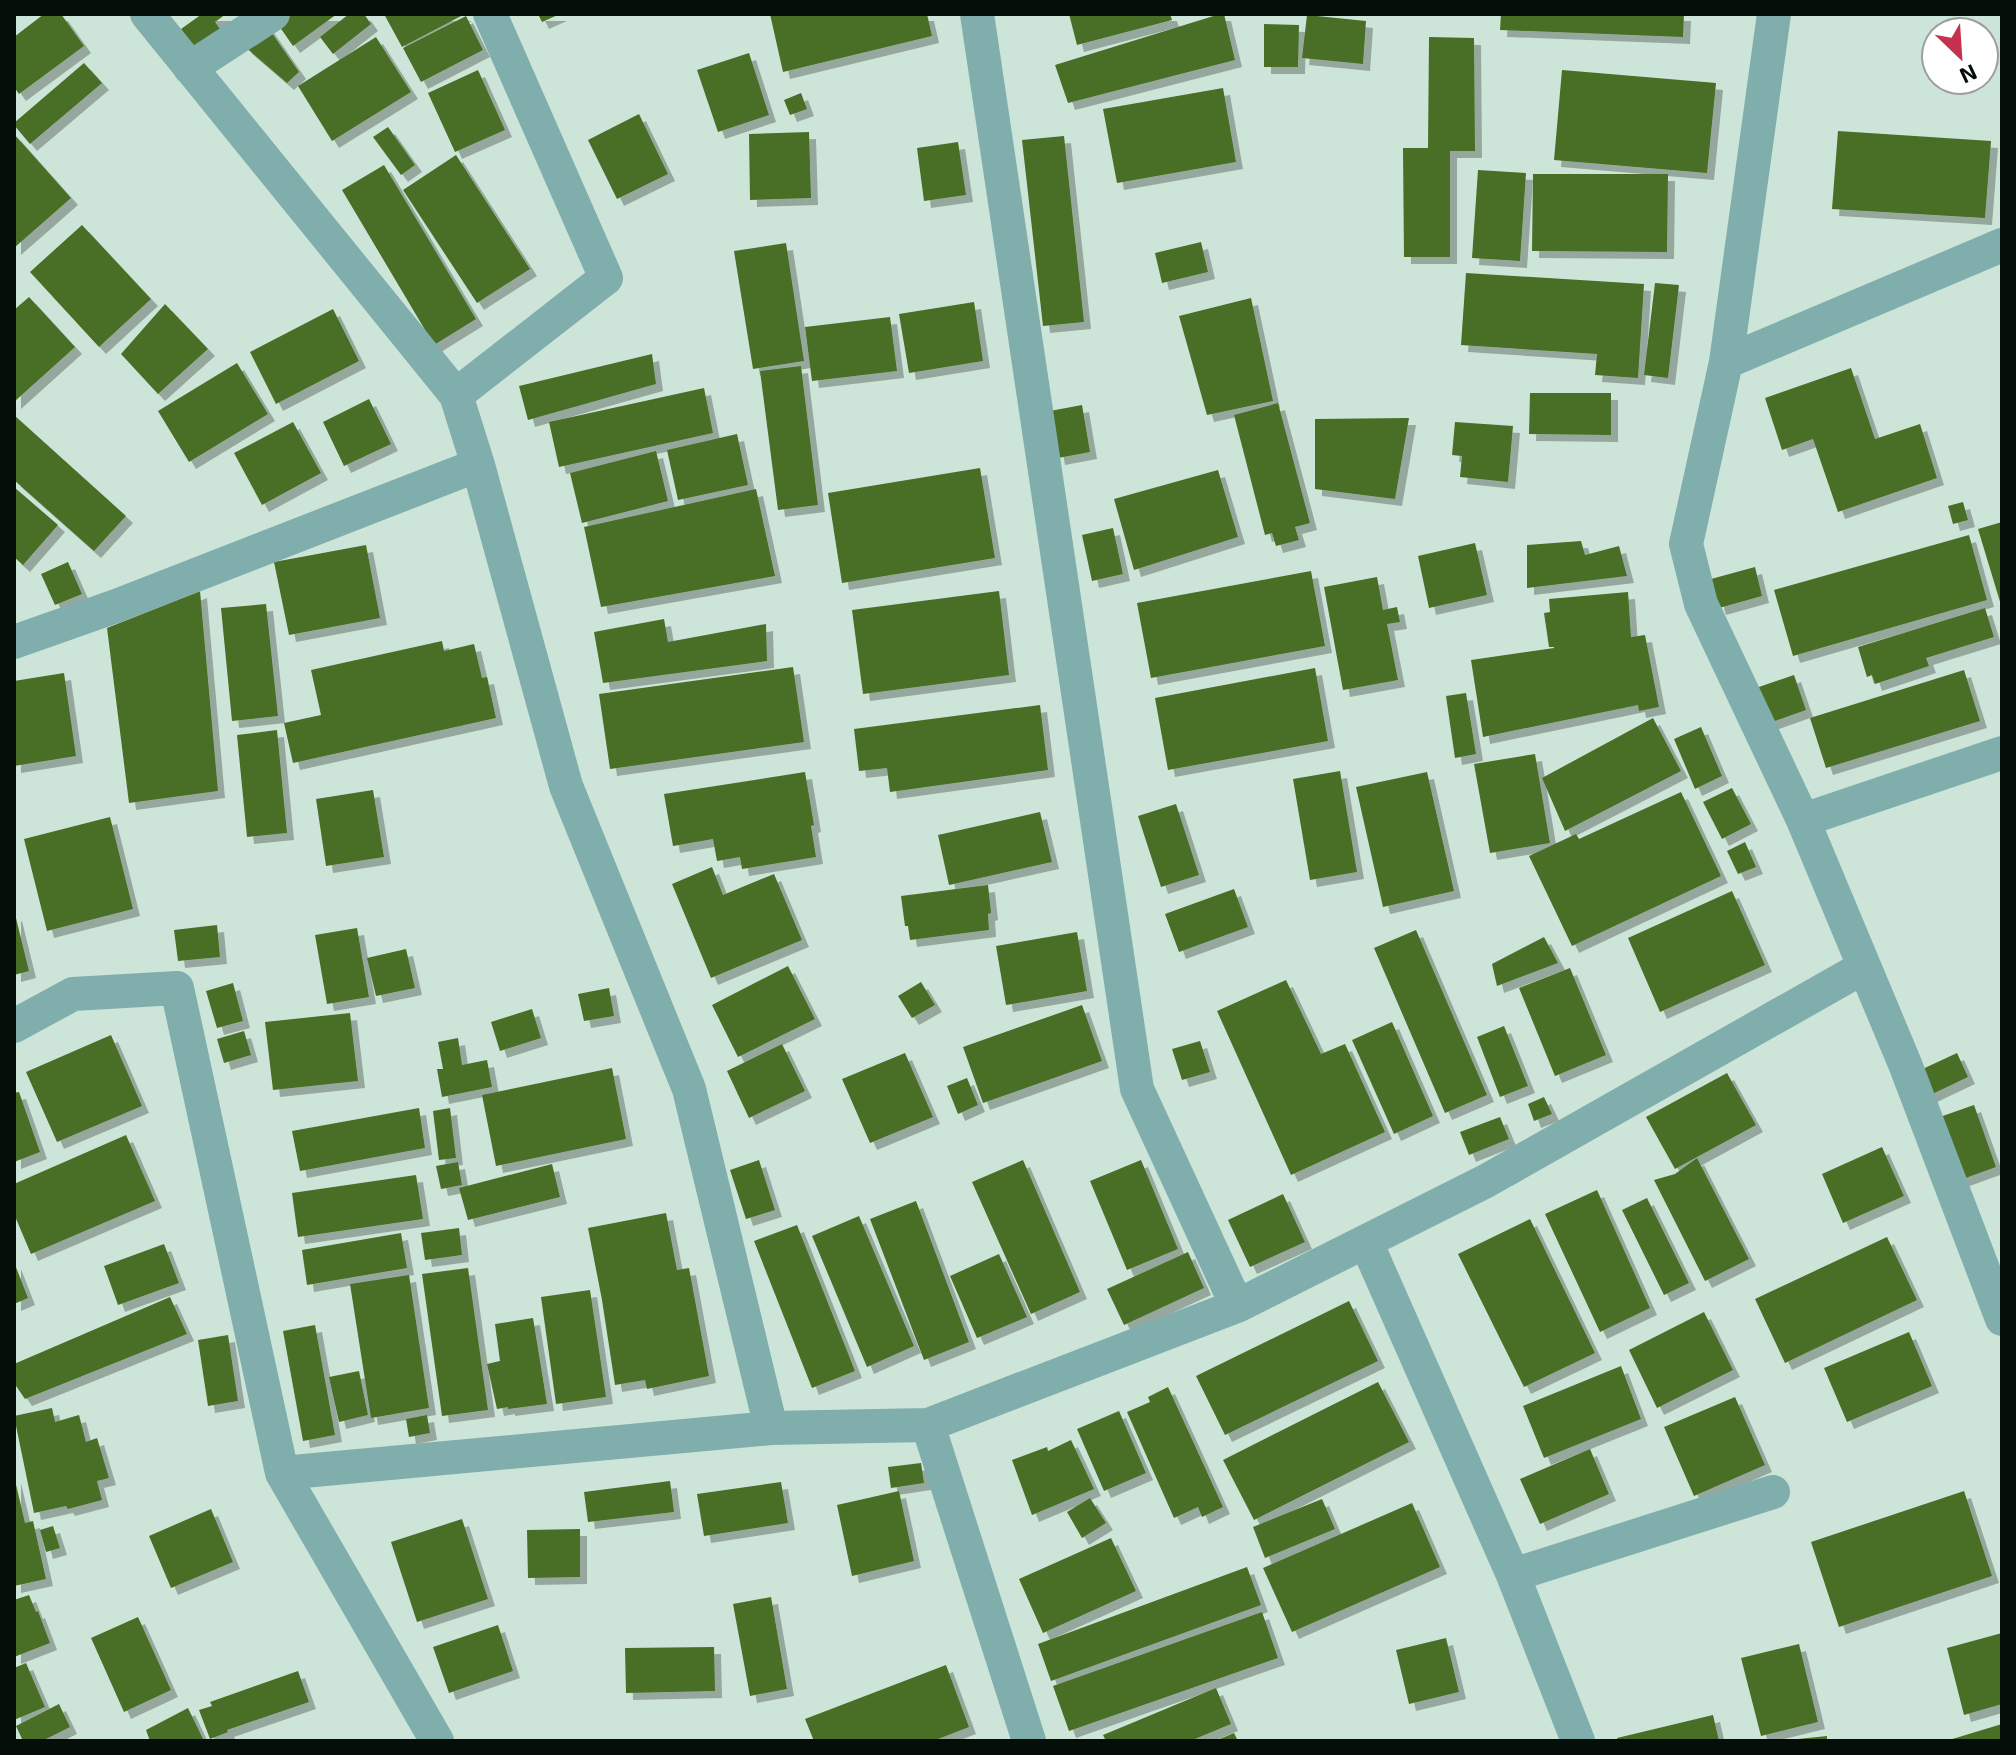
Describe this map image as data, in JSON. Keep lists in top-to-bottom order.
{
  "north": "bottom right"
}
